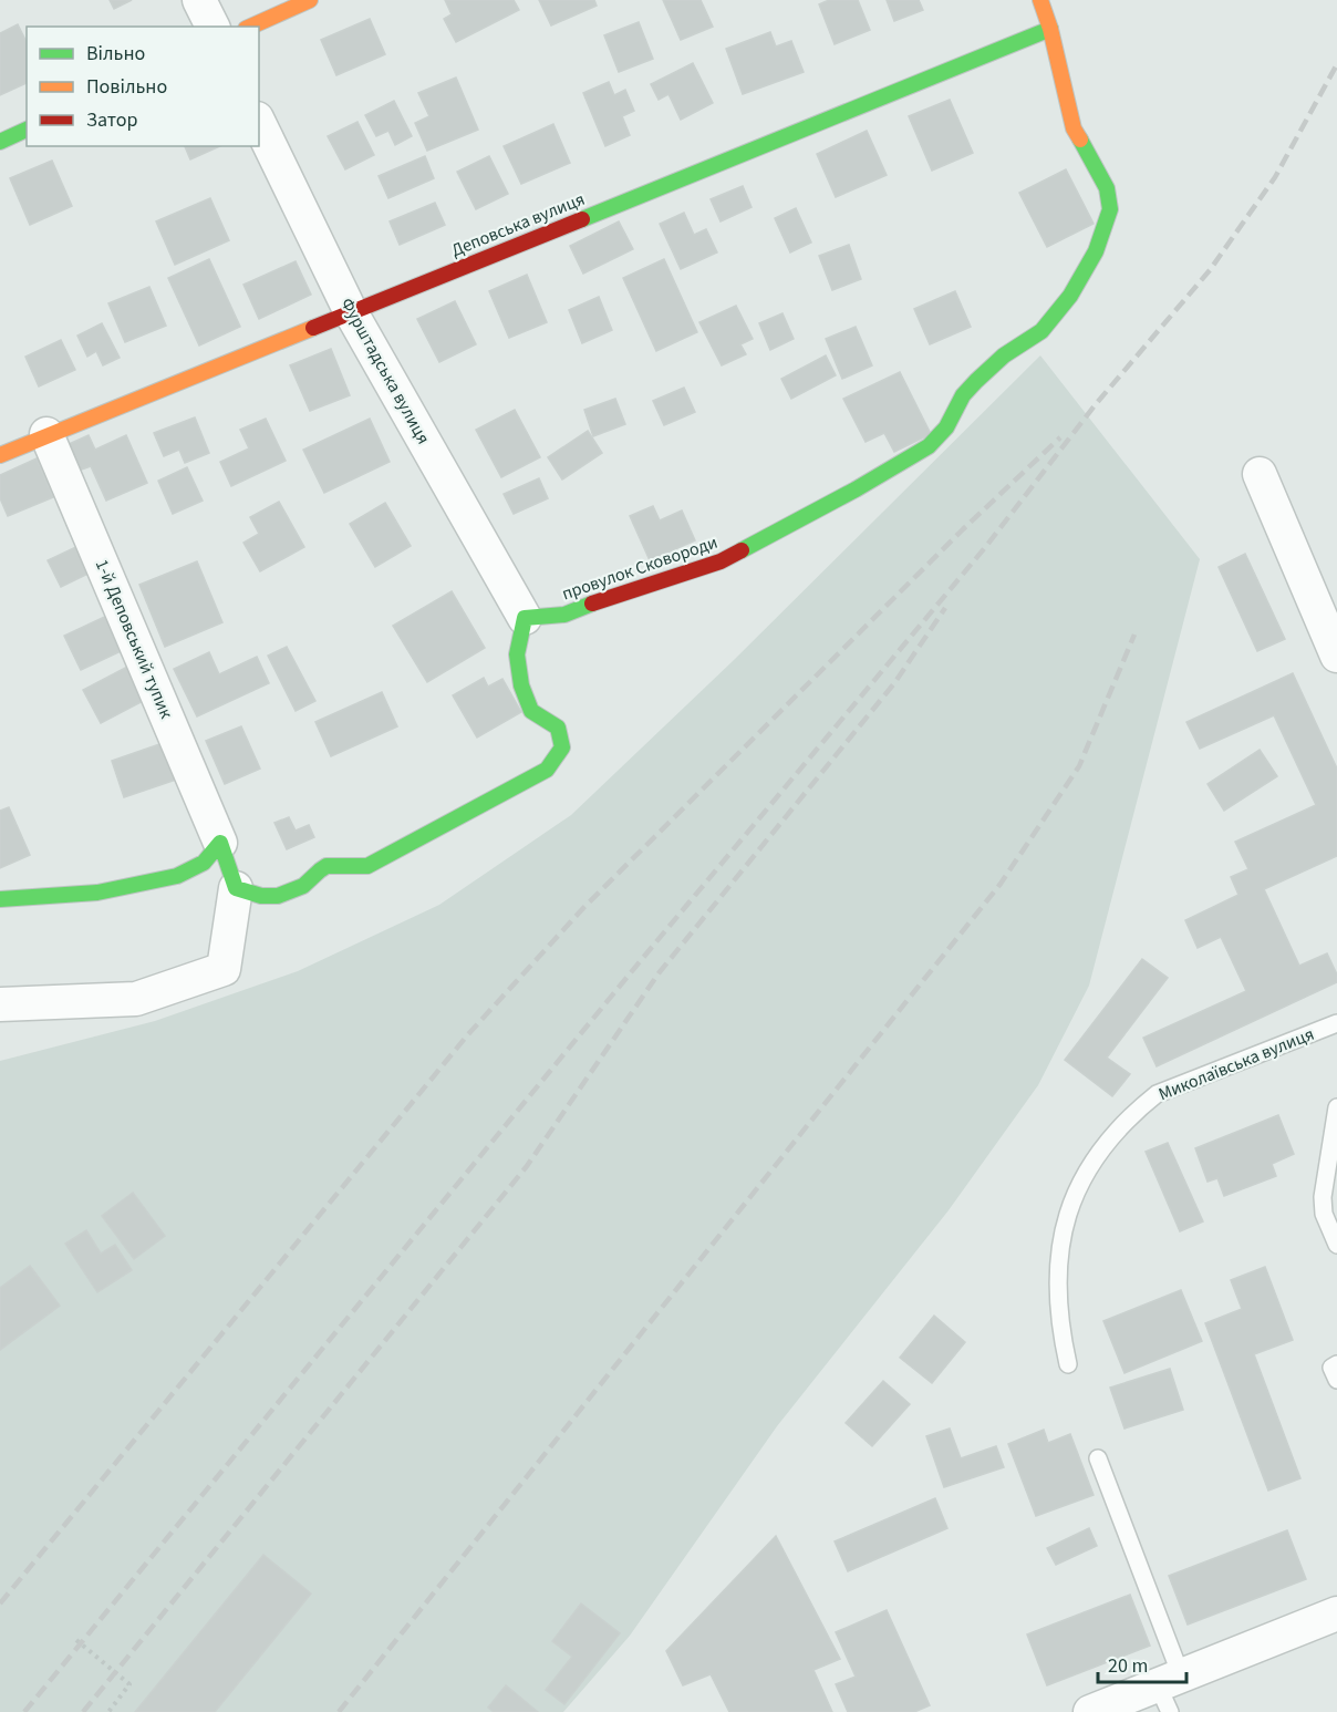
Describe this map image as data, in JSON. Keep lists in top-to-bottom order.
{
  "streets": {
    "street": [
      "Деповська вулиця",
      "Фурштадська вулиця",
      "провулок Сковороди",
      "1-й Деповський тупик"
    ],
    "lane": ["Миколаївська вулиця"]
  },
  "crossings": [
    ["Деповська вулиця", "Фурштадська вулиця"],
    ["Деповська вулиця", "провулок Сковороди"],
    ["Деповська вулиця", "1-й Деповський тупик"],
    ["Фурштадська вулиця", "провулок Сковороди"]
  ],
  "legend": ["Вільно", "Повільно", "Затор"],
  "scale_bar": "20 m"
}
